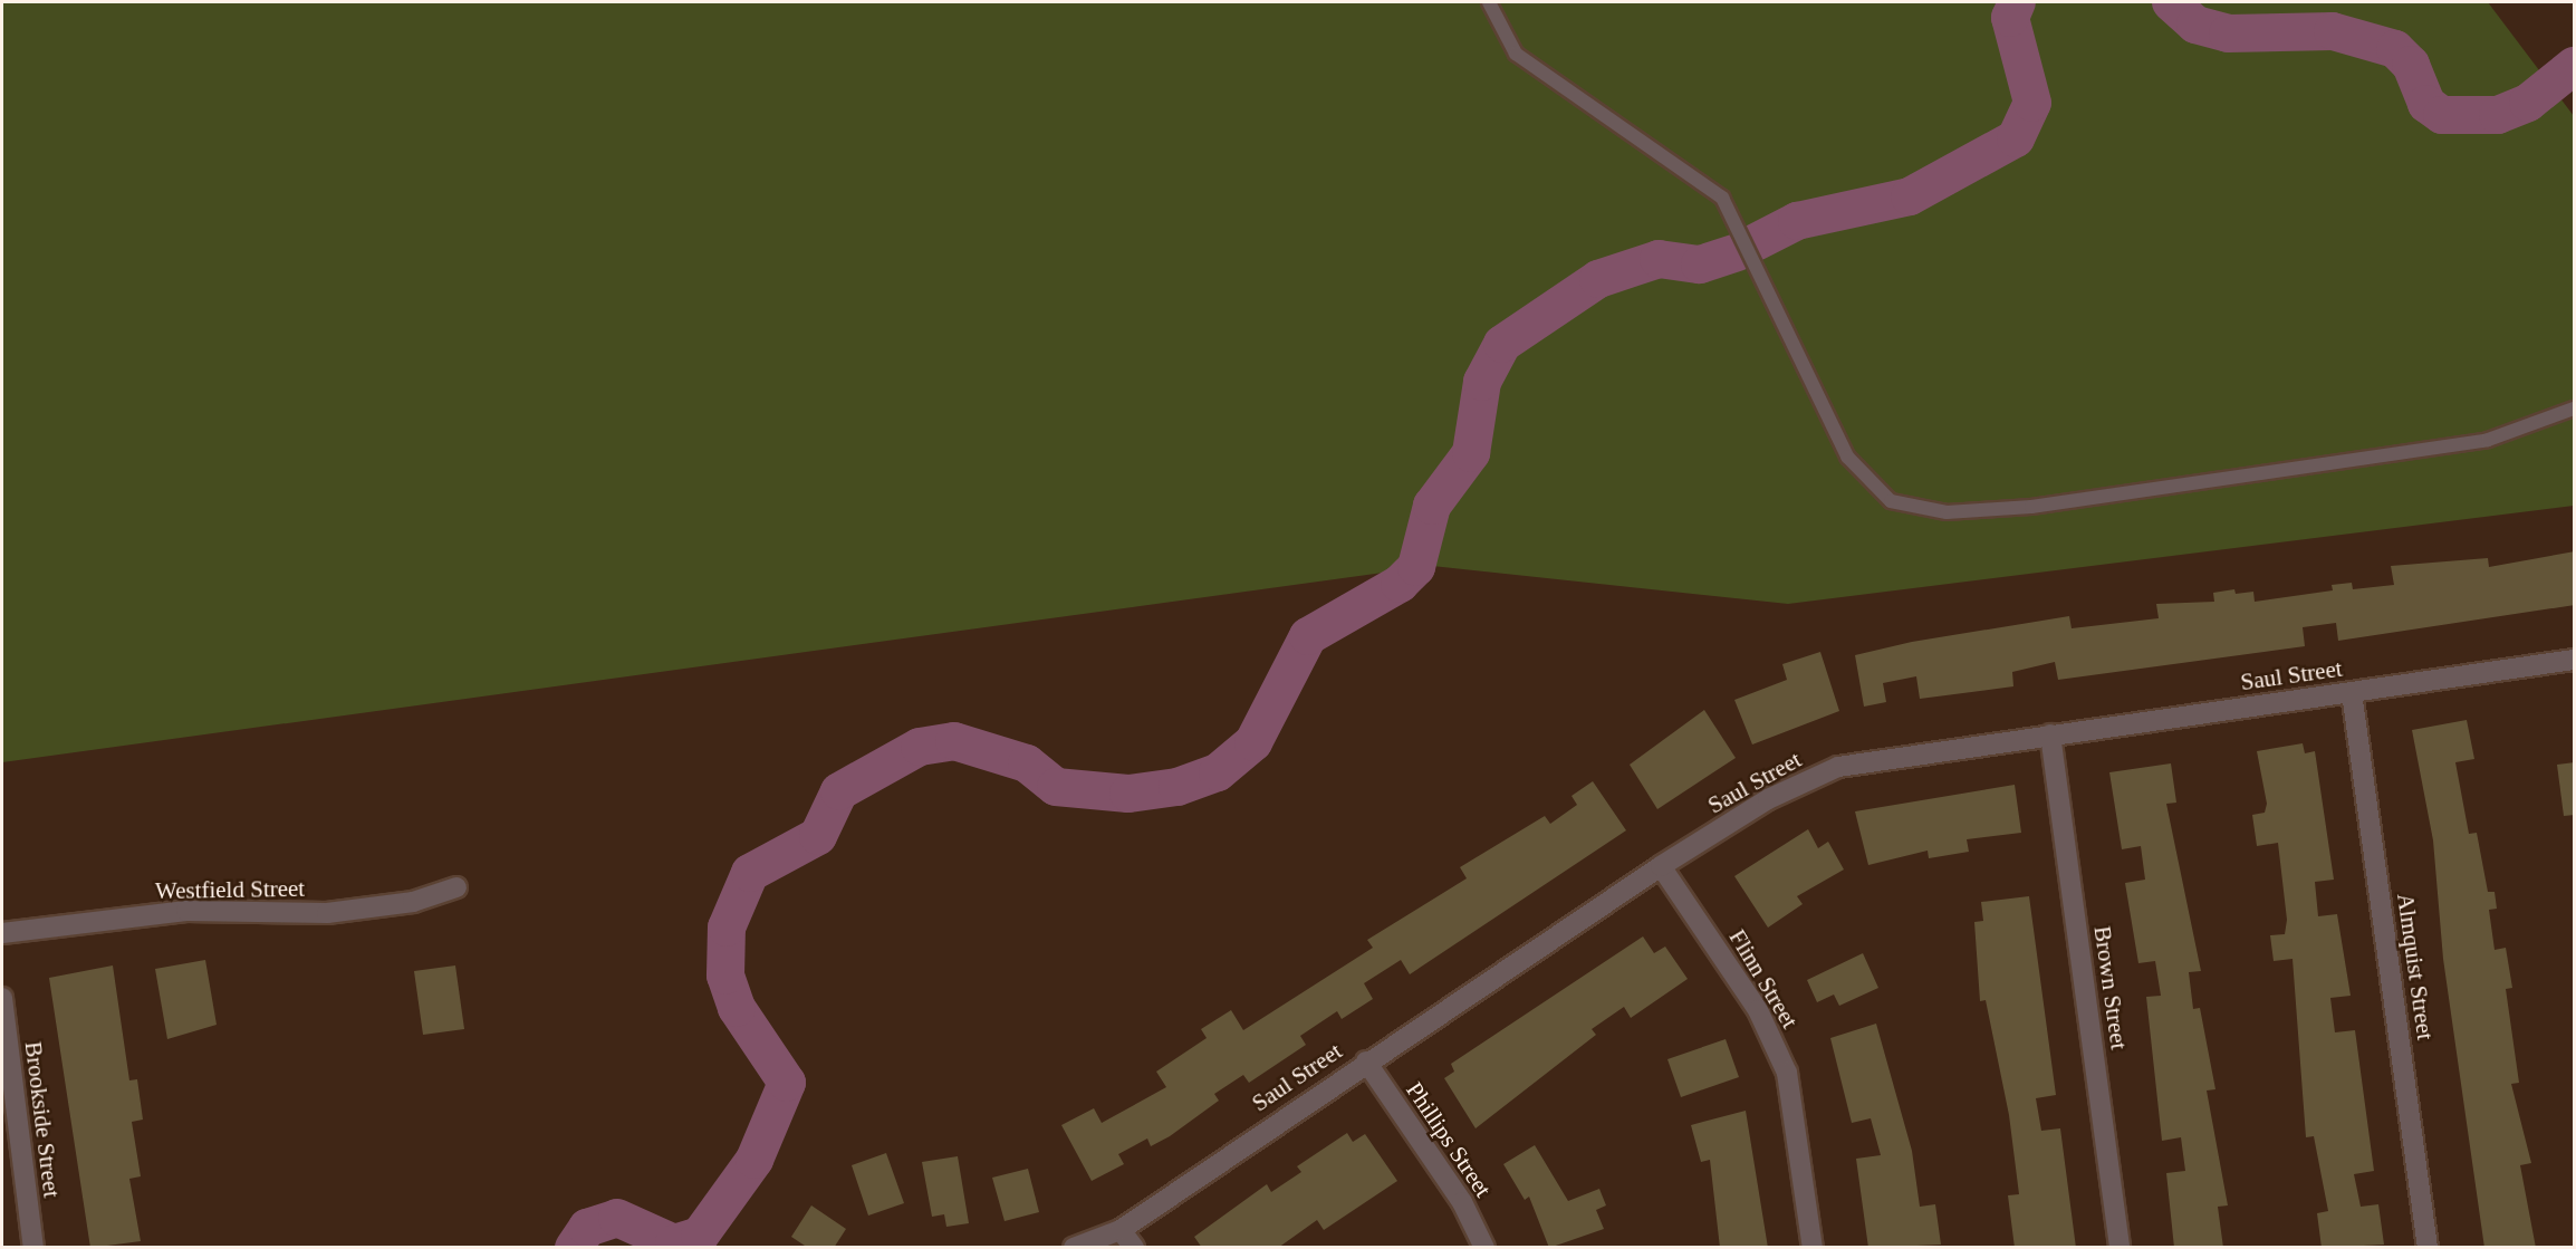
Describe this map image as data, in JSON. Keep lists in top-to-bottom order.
{
  "streets": {
    "street": [
      "Saul Street",
      "Westfield Street",
      "Almquist Street",
      "Flinn Street",
      "Brown Street",
      "Brookside Street",
      "Phillips Street"
    ]
  },
  "crossings": [
    ["Saul Street", "Almquist Street"],
    ["Saul Street", "Flinn Street"],
    ["Saul Street", "Brown Street"],
    ["Saul Street", "Phillips Street"]
  ]
}
